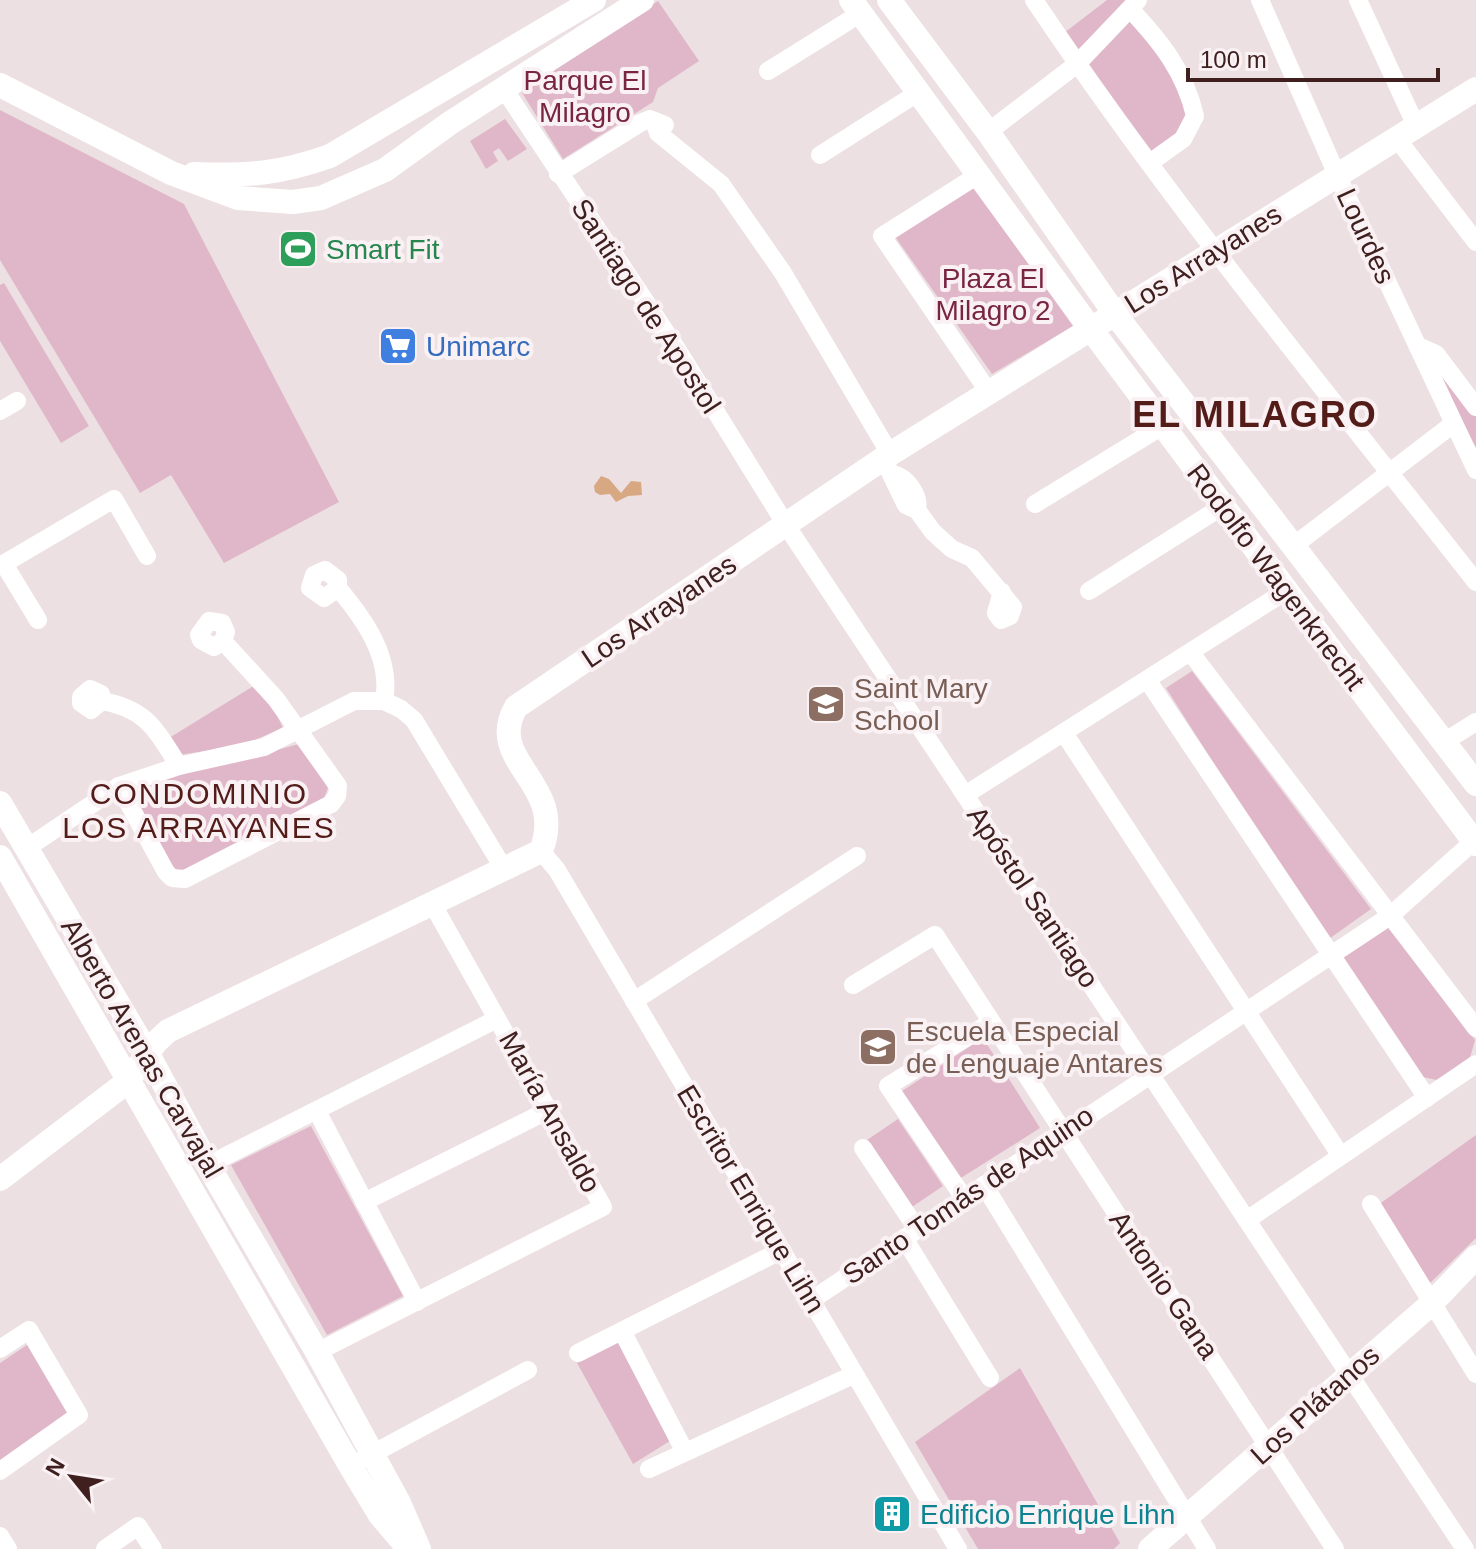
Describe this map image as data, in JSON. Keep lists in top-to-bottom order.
{
  "streets": {
    "street": [
      "Lourdes",
      "Los Arrayanes",
      "Santiago de Apostol",
      "Rodolfo Wagenknecht",
      "Apóstol Santiago",
      "Alberto Arenas Carvajal",
      "María Ansaldo",
      "Santo Tomás de Aquino",
      "Escritor Enrique Lihn",
      "Antonio Gana",
      "Los Plátanos"
    ]
  },
  "crossings": [
    ["Lourdes", "Los Arrayanes"],
    ["Los Arrayanes", "Santiago de Apostol"],
    ["Los Arrayanes", "Rodolfo Wagenknecht"],
    ["Los Arrayanes", "Apóstol Santiago"],
    ["Los Arrayanes", "Escritor Enrique Lihn"],
    ["Santiago de Apostol", "Apóstol Santiago"],
    ["Rodolfo Wagenknecht", "Santo Tomás de Aquino"],
    ["Apóstol Santiago", "Santo Tomás de Aquino"],
    ["Apóstol Santiago", "Los Plátanos"],
    ["Alberto Arenas Carvajal", "María Ansaldo"],
    ["Santo Tomás de Aquino", "Escritor Enrique Lihn"],
    ["Santo Tomás de Aquino", "Antonio Gana"],
    ["Antonio Gana", "Los Plátanos"]
  ],
  "districts": ["EL MILAGRO", "CONDOMINIO LOS ARRAYANES"],
  "parks": ["Parque El Milagro", "Plaza El Milagro 2"],
  "places": {
    "sports": ["Smart Fit"],
    "supermarket": ["Unimarc"],
    "school or university": ["Saint Mary School", "Escuela Especial de Lenguaje Antares"],
    "building": ["Edificio Enrique Lihn"]
  },
  "scale_bar": "100 m",
  "north": "top left"
}
